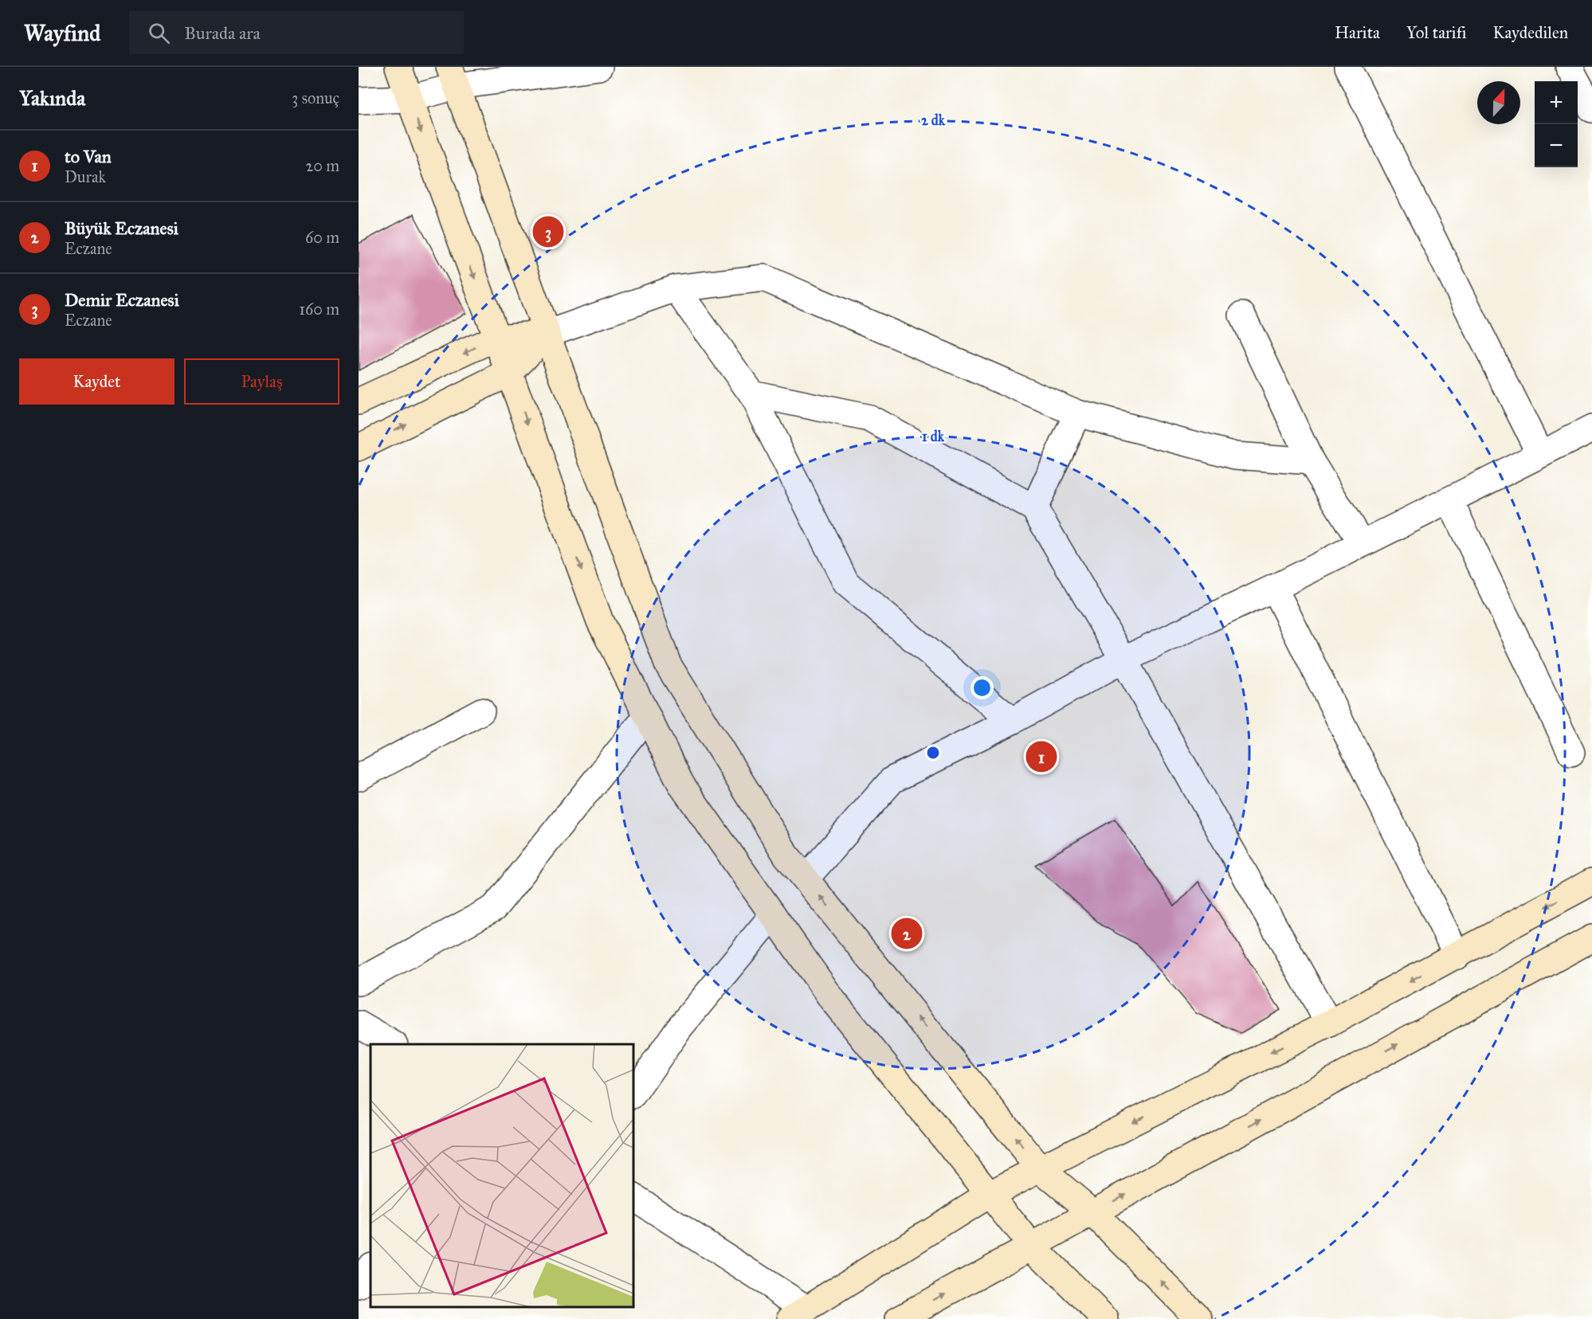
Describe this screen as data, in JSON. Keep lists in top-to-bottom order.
{
  "north": "top",
  "page": {
    "header": "Wayfind",
    "search": "Burada ara",
    "nav": ["Harita", "Yol tarifi", "Kaydedilen"],
    "heading": ["Yakında", "3 sonuç"],
    "map_buttons": ["+", "−"],
    "list": [
      {
        "mark": "1",
        "name": "to Van",
        "note": "Durak",
        "value": "20 m"
      },
      {
        "mark": "2",
        "name": "Büyük Eczanesi",
        "note": "Eczane",
        "value": "60 m"
      },
      {
        "mark": "3",
        "name": "Demir Eczanesi",
        "note": "Eczane",
        "value": "160 m"
      }
    ],
    "pins": ["3", "1", "2"],
    "buttons": ["Kaydet", "Paylaş"]
  },
  "rings": ["2 dk", "1 dk"]
}
